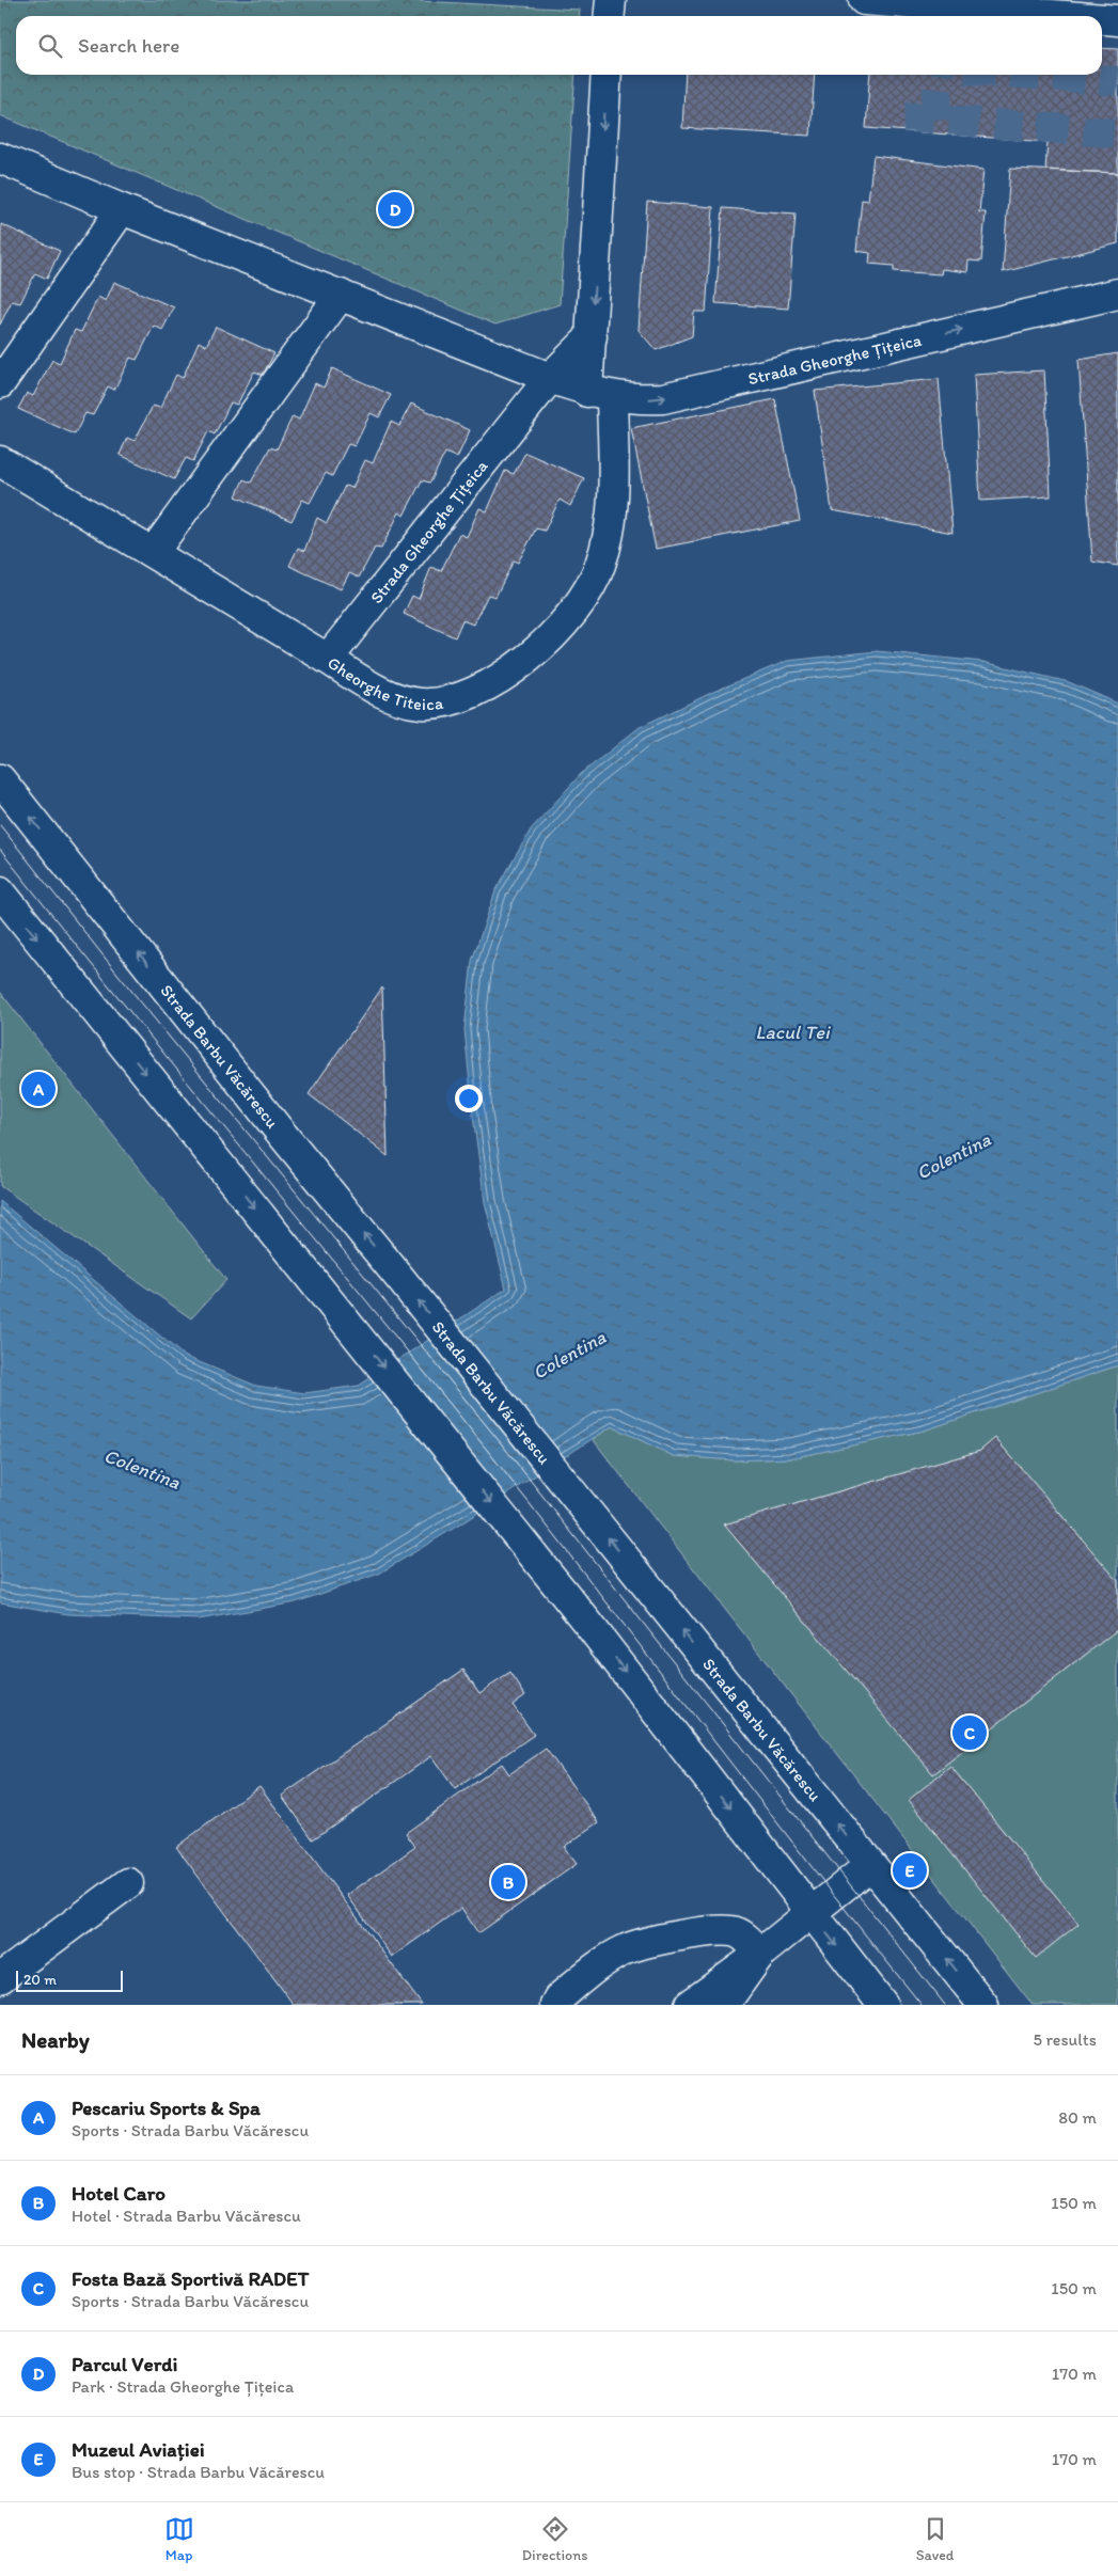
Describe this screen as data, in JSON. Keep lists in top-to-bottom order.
{
  "streets": {
    "street": ["Strada Gheorghe Țițeica", "Gheorghe Titeica", "Strada Barbu Văcărescu"]
  },
  "crossings": [
    ["Strada Gheorghe Țițeica", "Gheorghe Titeica"]
  ],
  "water": ["Lacul Tei", "Colentina"],
  "scale_bar": "20 m",
  "page": {
    "search": "Search here",
    "pins": [
      "D",
      "A",
      "C",
      "E",
      "B"
    ],
    "scale": "20 m",
    "heading": ["Nearby", "5 results"],
    "list": [
      {
        "mark": "A",
        "name": "Pescariu Sports & Spa",
        "note": "Sports · Strada Barbu Văcărescu",
        "value": "80 m"
      },
      {
        "mark": "B",
        "name": "Hotel Caro",
        "note": "Hotel · Strada Barbu Văcărescu",
        "value": "150 m"
      },
      {
        "mark": "C",
        "name": "Fosta Bază Sportivă RADET",
        "note": "Sports · Strada Barbu Văcărescu",
        "value": "150 m"
      },
      {
        "mark": "D",
        "name": "Parcul Verdi",
        "note": "Park · Strada Gheorghe Țițeica",
        "value": "170 m"
      },
      {
        "mark": "E",
        "name": "Muzeul Aviației",
        "note": "Bus stop · Strada Barbu Văcărescu",
        "value": "170 m"
      }
    ],
    "nav": ["Map", "Directions", "Saved"]
  }
}
